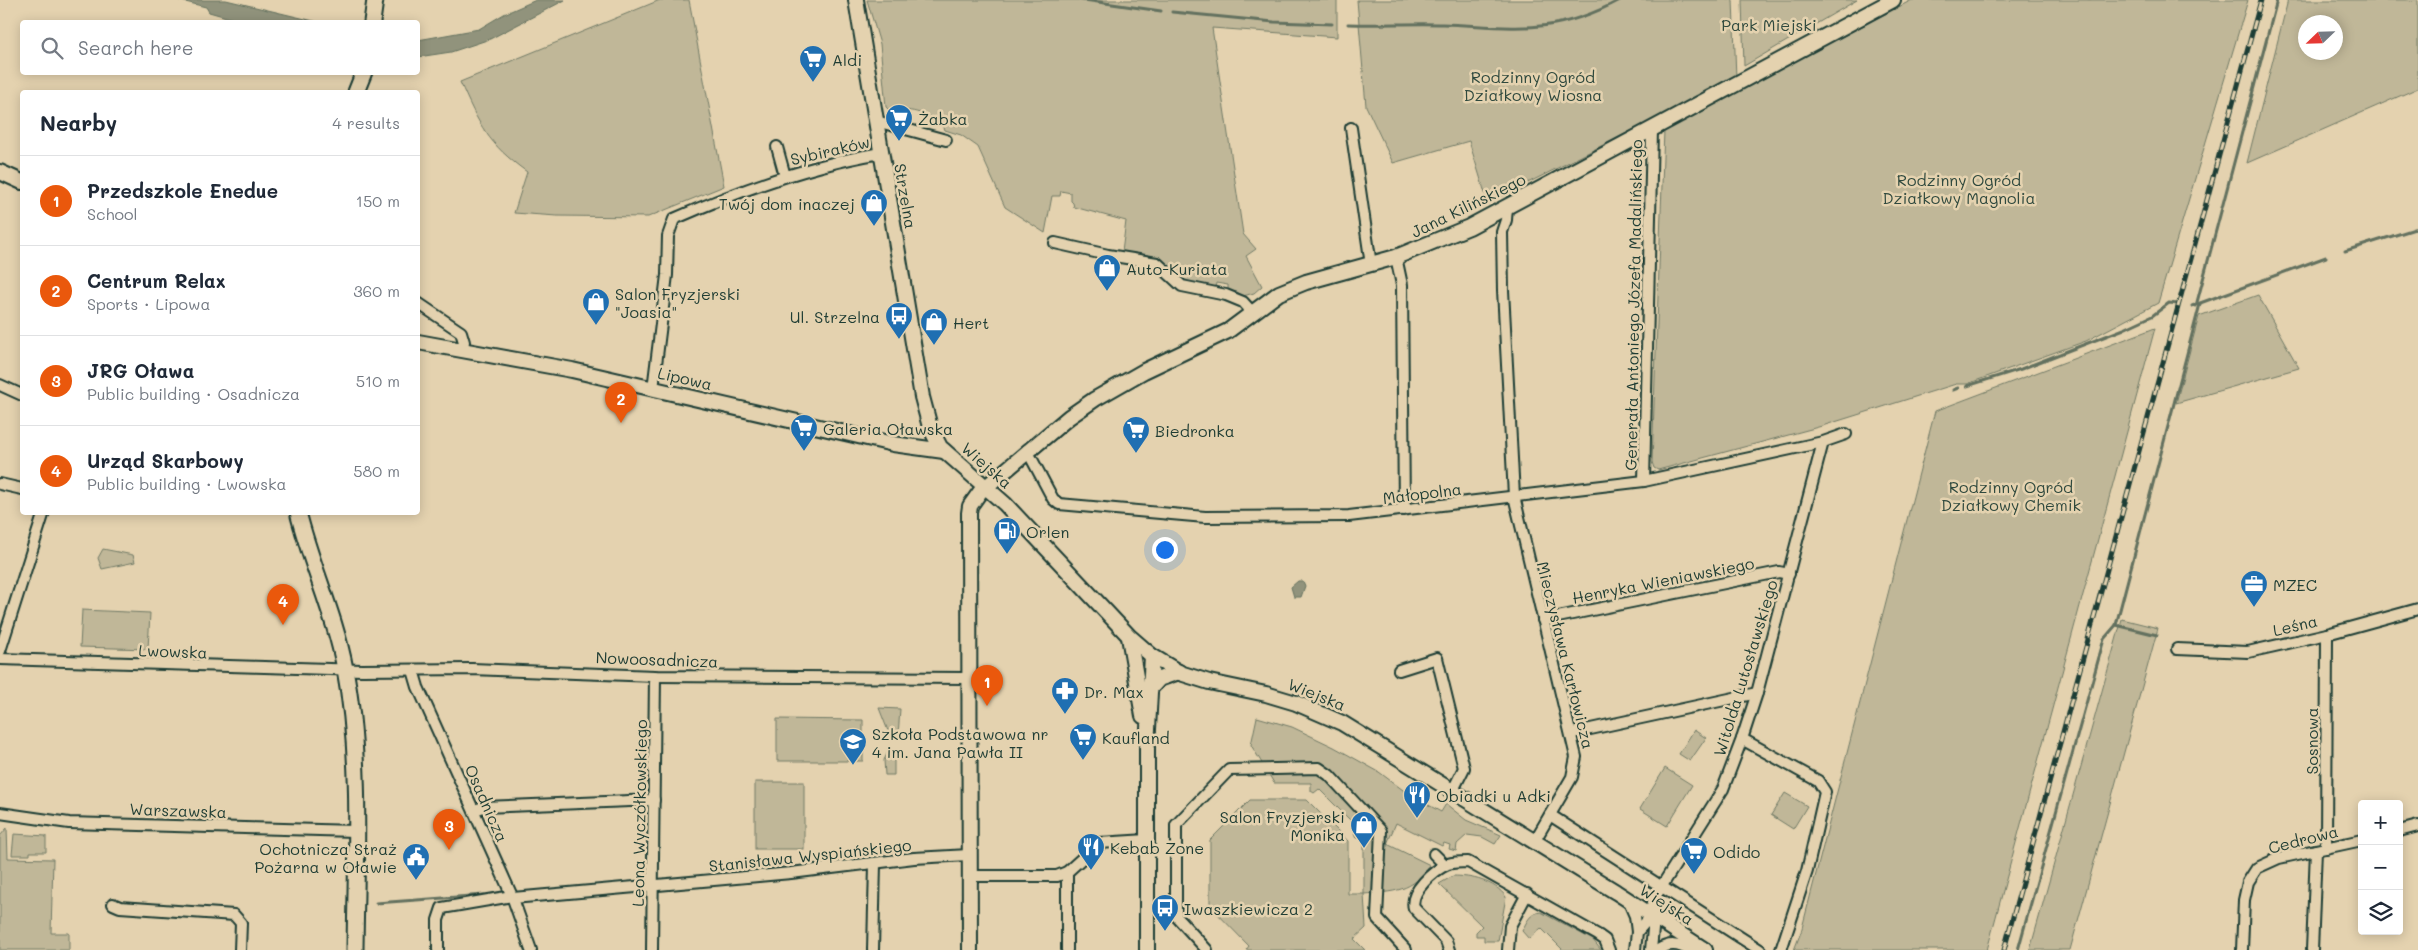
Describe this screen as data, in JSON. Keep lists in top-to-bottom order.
{
  "streets": {
    "street": [
      "Sybiraków",
      "Strzelna",
      "Jana Kilińskiego",
      "Generała Antoniego Józefa Madalińskiego",
      "Lipowa",
      "Wiejska",
      "Małopolna",
      "Henryka Wieniawskiego",
      "Leśna",
      "Lwowska",
      "Mieczysława Karłowicza",
      "Nowoosadnicza",
      "Witolda Lutosławskiego",
      "Sosnowa",
      "Osadnicza",
      "Warszawska",
      "Leona Wyczółkowskiego",
      "Cedrowa",
      "Stanisława Wyspiańskiego"
    ]
  },
  "crossings": [
    ["Sybiraków", "Strzelna"],
    ["Strzelna", "Lipowa"],
    ["Strzelna", "Wiejska"],
    ["Jana Kilińskiego", "Generała Antoniego Józefa Madalińskiego"],
    ["Jana Kilińskiego", "Wiejska"],
    ["Jana Kilińskiego", "Małopolna"],
    ["Jana Kilińskiego", "Nowoosadnicza"],
    ["Jana Kilińskiego", "Stanisława Wyspiańskiego"],
    ["Generała Antoniego Józefa Madalińskiego", "Małopolna"],
    ["Lipowa", "Wiejska"],
    ["Wiejska", "Mieczysława Karłowicza"],
    ["Wiejska", "Witolda Lutosławskiego"],
    ["Małopolna", "Mieczysława Karłowicza"],
    ["Małopolna", "Witolda Lutosławskiego"],
    ["Henryka Wieniawskiego", "Mieczysława Karłowicza"],
    ["Henryka Wieniawskiego", "Witolda Lutosławskiego"],
    ["Leśna", "Sosnowa"],
    ["Lwowska", "Nowoosadnicza"],
    ["Nowoosadnicza", "Osadnicza"],
    ["Nowoosadnicza", "Leona Wyczółkowskiego"],
    ["Sosnowa", "Cedrowa"],
    ["Osadnicza", "Stanisława Wyspiańskiego"],
    ["Leona Wyczółkowskiego", "Stanisława Wyspiańskiego"]
  ],
  "parks": [
    "Park Miejski",
    "Rodzinny Ogród Działkowy Wiosna",
    "Rodzinny Ogród Działkowy Magnolia",
    "Rodzinny Ogród Działkowy Chemik"
  ],
  "places": {
    "supermarket": [
      "Aldi",
      "Żabka",
      "Galeria Oławska",
      "Biedronka",
      "Kaufland",
      "Odido"
    ],
    "shop": [
      "Twój dom inaczej",
      "Auto-Kuriata",
      "Salon Fryzjerski \"Joasia\"",
      "Hert",
      "Salon Fryzjerski Monika"
    ],
    "bus stop": ["Ul. Strzelna", "Iwaszkiewicza 2"],
    "fuel station": ["Orlen"],
    "office": ["MZEC"],
    "pharmacy": ["Dr. Max"],
    "school or university": ["Szkoła Podstawowa nr 4 im. Jana Pawła II"],
    "restaurant": ["Obiadki u Adki", "Kebab Zone"],
    "public building": ["Ochotnicza Straż Pożarna w Oławie"]
  },
  "north": "bottom left",
  "page": {
    "search": "Search here",
    "heading": ["Nearby", "4 results"],
    "list": [
      {
        "mark": "1",
        "name": "Przedszkole Enedue",
        "note": "School",
        "value": "150 m"
      },
      {
        "mark": "2",
        "name": "Centrum Relax",
        "note": "Sports · Lipowa",
        "value": "360 m"
      },
      {
        "mark": "3",
        "name": "JRG Oława",
        "note": "Public building · Osadnicza",
        "value": "510 m"
      },
      {
        "mark": "4",
        "name": "Urząd Skarbowy",
        "note": "Public building · Lwowska",
        "value": "580 m"
      }
    ],
    "pins": [
      "2",
      "4",
      "1",
      "3"
    ],
    "map_buttons": ["+", "−"]
  }
}
